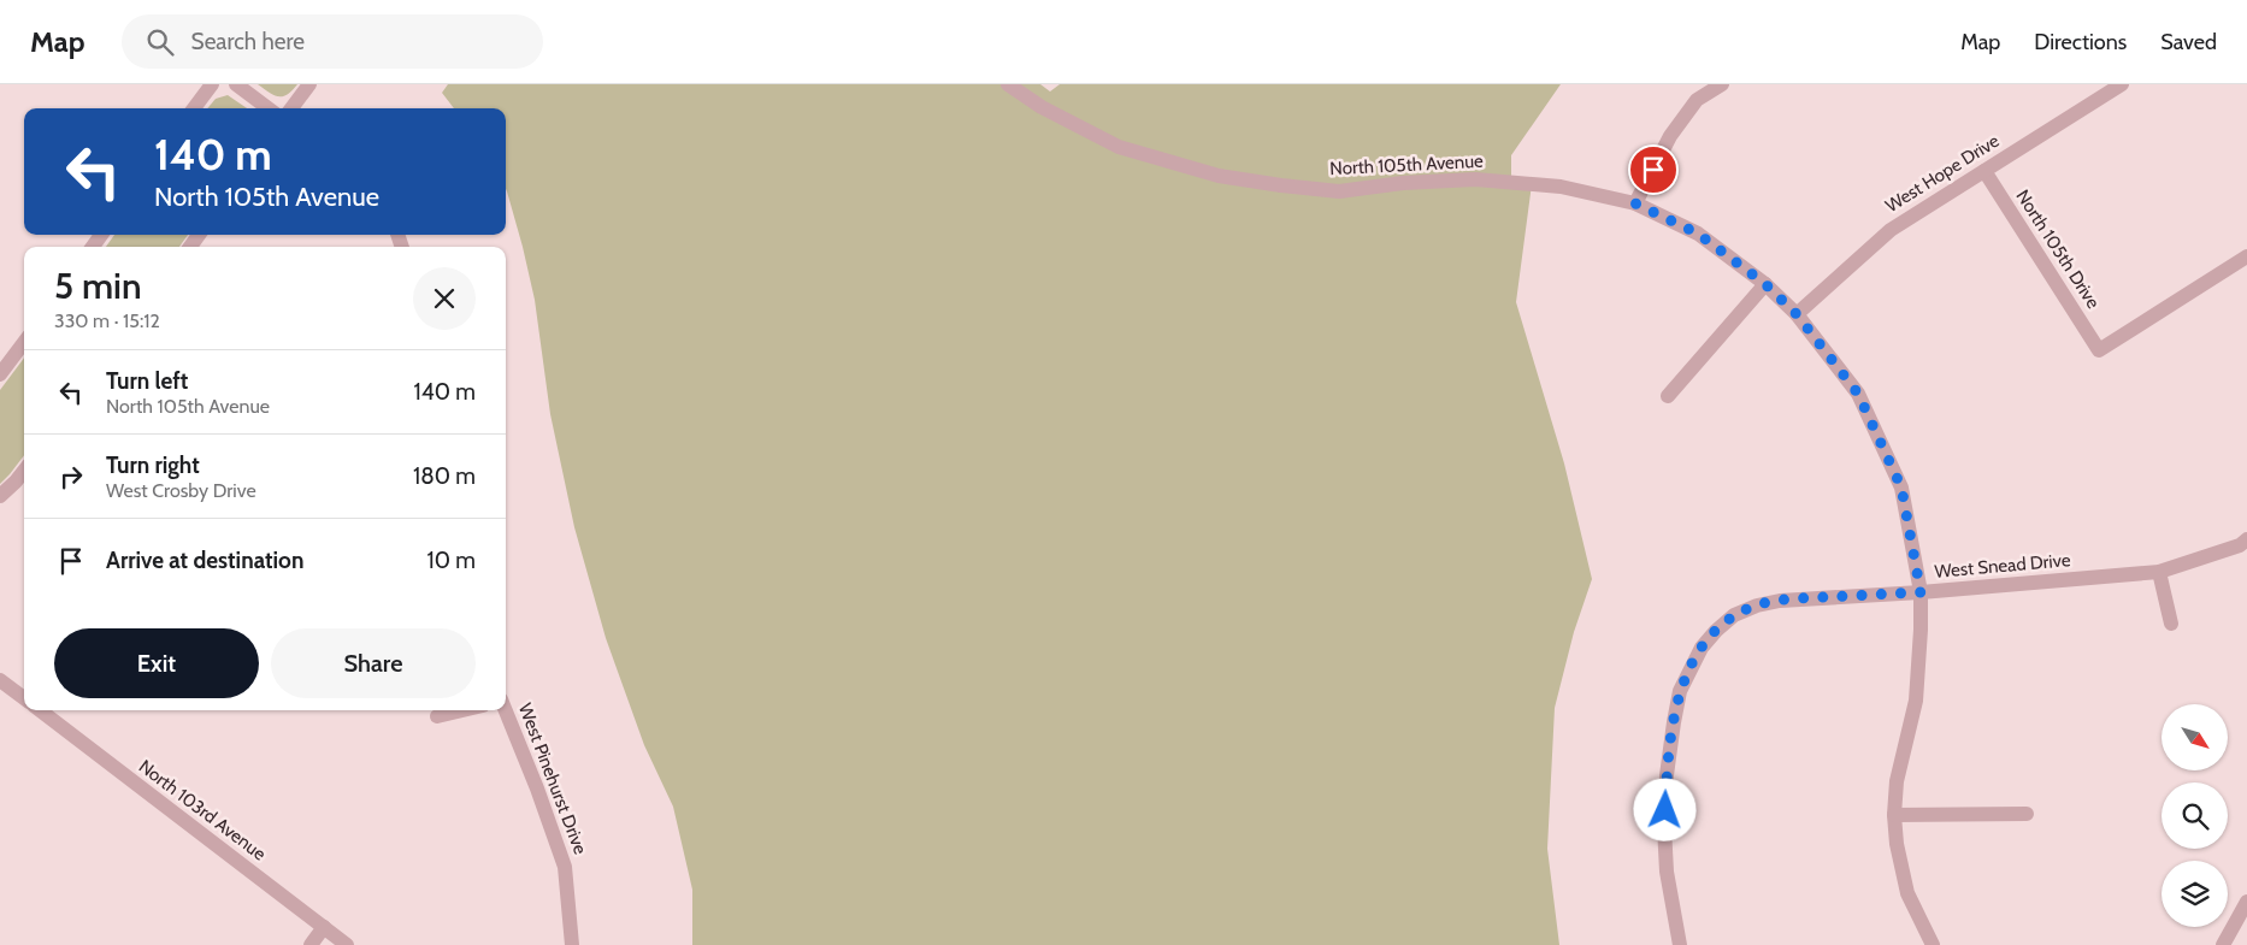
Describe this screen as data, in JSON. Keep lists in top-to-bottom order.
{
  "streets": {
    "street": [
      "North 105th Avenue",
      "West Hope Drive",
      "North 105th Drive",
      "West Snead Drive",
      "West Pinehurst Drive",
      "North 103rd Avenue"
    ]
  },
  "crossings": [
    ["North 105th Avenue", "West Hope Drive"],
    ["North 105th Avenue", "West Snead Drive"],
    ["West Hope Drive", "North 105th Drive"]
  ],
  "north": "bottom right",
  "page": {
    "header": "Map",
    "search": "Search here",
    "nav": ["Map", "Directions", "Saved"],
    "turn": ["140 m", "North 105th Avenue"],
    "heading": ["5 min", "330 m · 15:12"],
    "list": [
      {
        "name": "Turn left",
        "note": "North 105th Avenue",
        "value": "140 m"
      },
      {
        "name": "Turn right",
        "note": "West Crosby Drive",
        "value": "180 m"
      },
      {
        "name": "Arrive at destination",
        "value": "10 m"
      }
    ],
    "buttons": ["Exit", "Share"]
  }
}
